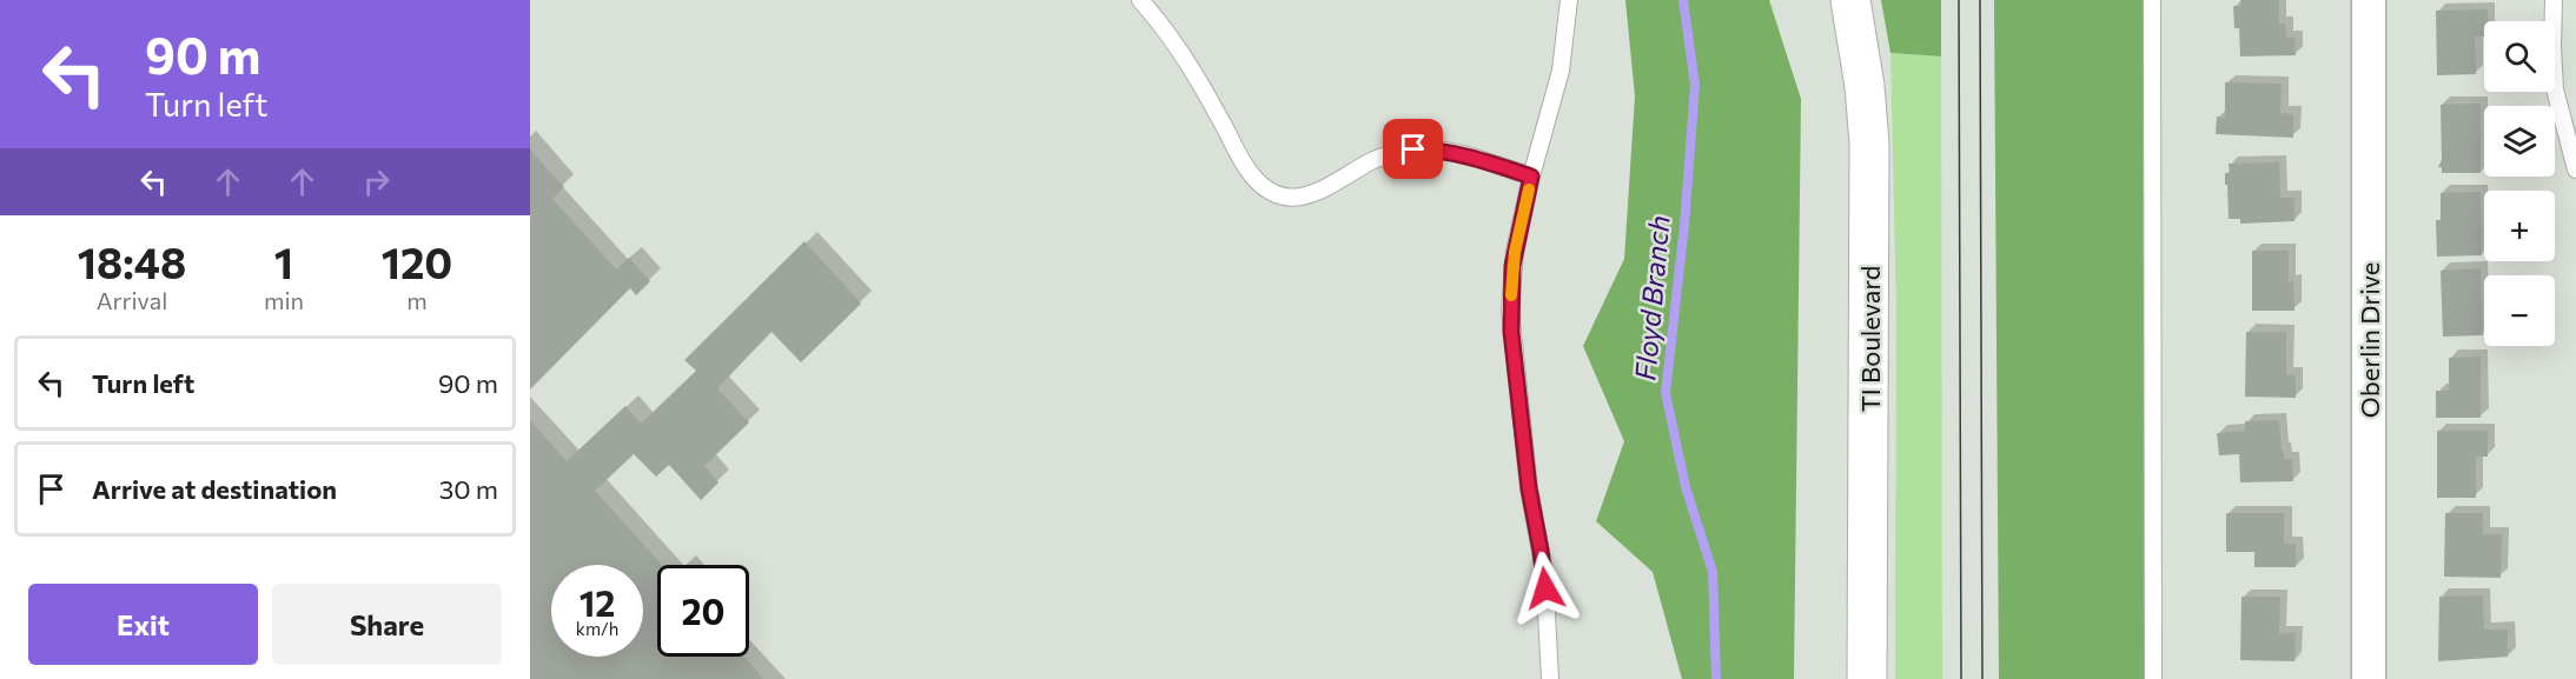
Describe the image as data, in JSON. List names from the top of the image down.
{
  "streets": {
    "street": ["TI Boulevard", "Oberlin Drive"]
  },
  "water": ["Floyd Branch"],
  "page": {
    "turn": ["90 m", "Turn left"],
    "map_buttons": ["+", "−"],
    "eta": [
      "18:48",
      "Arrival",
      "1",
      "min",
      "120",
      "m"
    ],
    "list": [
      {
        "name": "Turn left",
        "value": "90 m"
      },
      {
        "name": "Arrive at destination",
        "value": "30 m"
      }
    ],
    "speed": "12 km/h",
    "limit": "20",
    "buttons": ["Exit", "Share"]
  }
}
